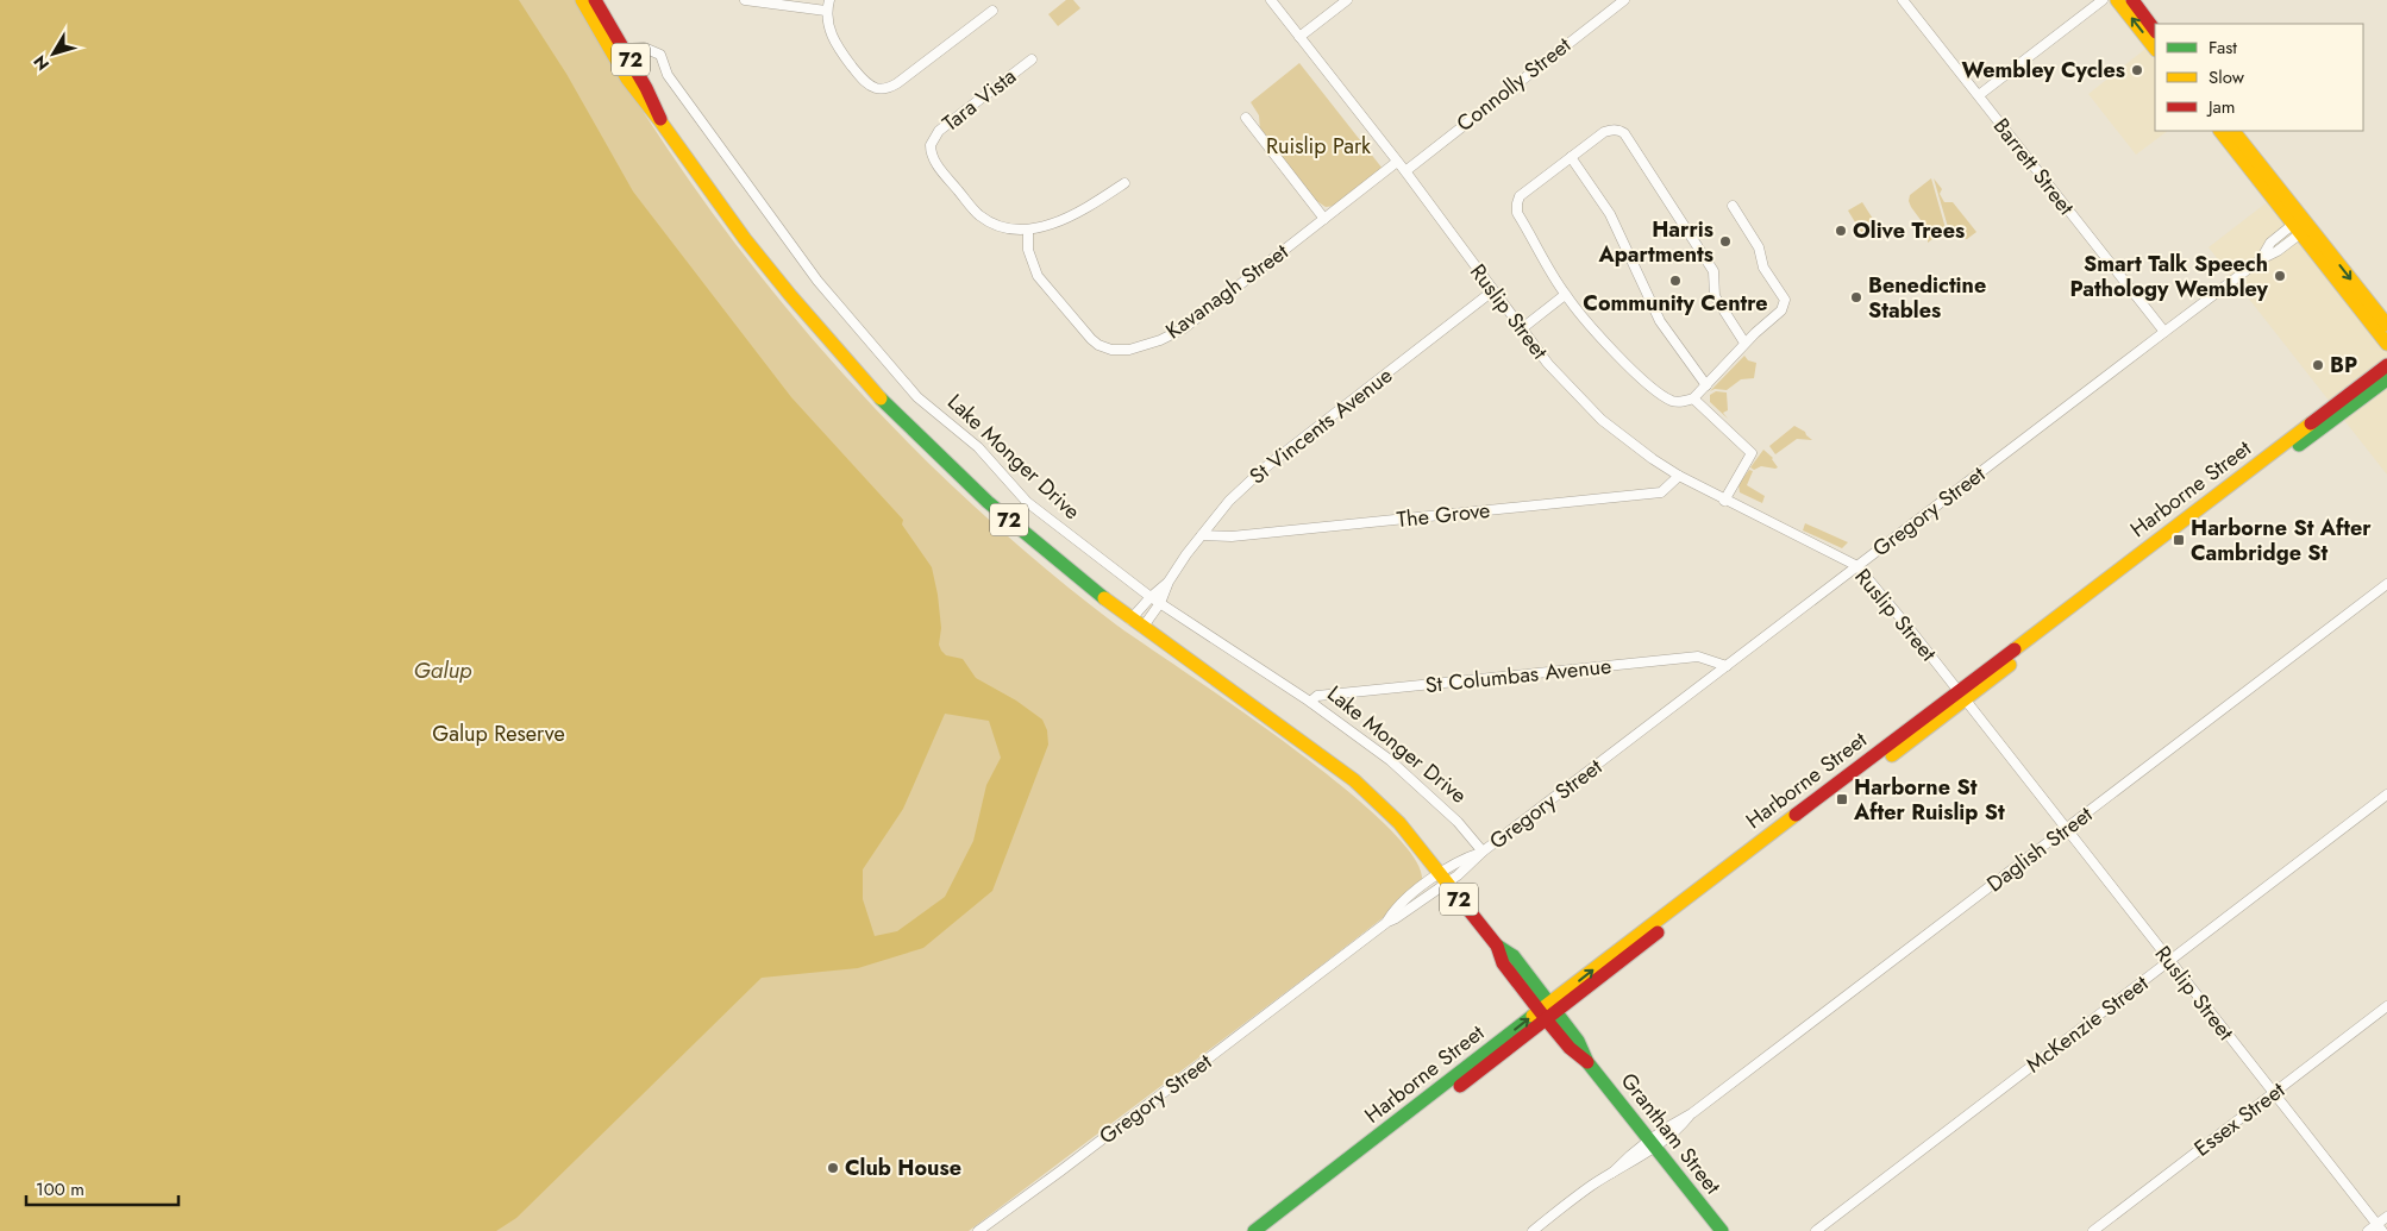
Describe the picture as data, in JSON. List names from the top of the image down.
{
  "streets": {
    "main road": ["72", "Harborne Street", "Grantham Street"],
    "street": [
      "Connolly Street",
      "Tara Vista",
      "Barrett Street",
      "Kavanagh Street",
      "Ruslip Street",
      "St Vincents Avenue",
      "Lake Monger Drive",
      "Gregory Street",
      "The Grove",
      "St Columbas Avenue",
      "Daglish Street",
      "McKenzie Street",
      "Essex Street"
    ]
  },
  "crossings": [
    ["72", "St Vincents Avenue"],
    ["72", "Lake Monger Drive"],
    ["72", "Grantham Street"],
    ["Connolly Street", "Ruslip Street"],
    ["Tara Vista", "Kavanagh Street"],
    ["Barrett Street", "Gregory Street"],
    ["Kavanagh Street", "Ruslip Street"],
    ["Ruslip Street", "St Vincents Avenue"],
    ["Ruslip Street", "Harborne Street"],
    ["Ruslip Street", "Gregory Street"],
    ["Ruslip Street", "The Grove"],
    ["Ruslip Street", "Daglish Street"],
    ["Ruslip Street", "McKenzie Street"],
    ["Ruslip Street", "Essex Street"],
    ["St Vincents Avenue", "Lake Monger Drive"],
    ["St Vincents Avenue", "The Grove"],
    ["St Vincents Avenue", "Grantham Street"],
    ["Lake Monger Drive", "Gregory Street"],
    ["Lake Monger Drive", "St Columbas Avenue"],
    ["Harborne Street", "Grantham Street"],
    ["Gregory Street", "St Columbas Avenue"],
    ["Gregory Street", "Grantham Street"],
    ["Daglish Street", "Grantham Street"]
  ],
  "water": ["Galup"],
  "parks": ["Ruislip Park", "Galup Reserve"],
  "places": {
    "other": [
      "Wembley Cycles",
      "Olive Trees",
      "Harris Apartments",
      "Smart Talk Speech Pathology Wembley",
      "Community Centre",
      "Benedictine Stables",
      "BP",
      "Club House"
    ],
    "transit": ["Harborne St After Cambridge St", "Harborne St After Ruislip St"]
  },
  "legend": ["Fast", "Slow", "Jam"],
  "scale_bar": "100 m",
  "north": "bottom left"
}
